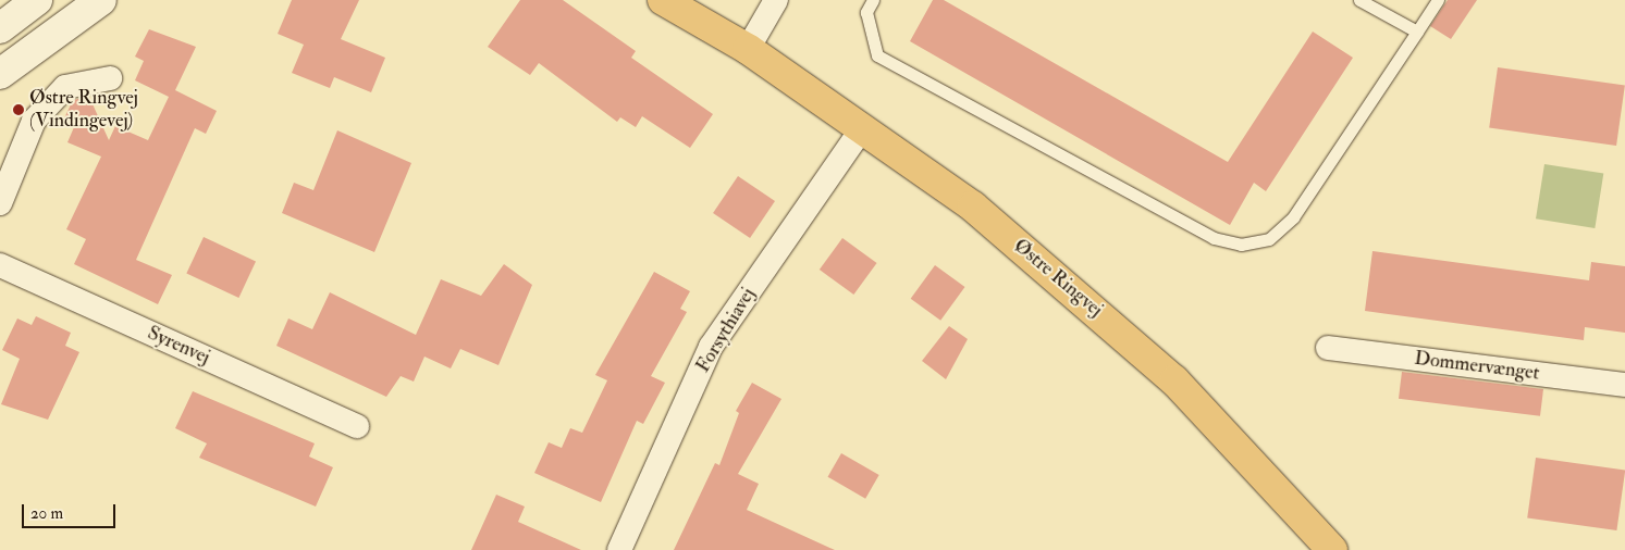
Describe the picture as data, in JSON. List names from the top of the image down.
{
  "streets": {
    "main road": ["Østre Ringvej"],
    "street": ["Forsythiavej", "Syrenvej", "Dommervænget"]
  },
  "crossings": [
    ["Østre Ringvej", "Forsythiavej"]
  ],
  "places": ["Østre Ringvej (Vindingevej)"],
  "scale_bar": "20 m"
}
